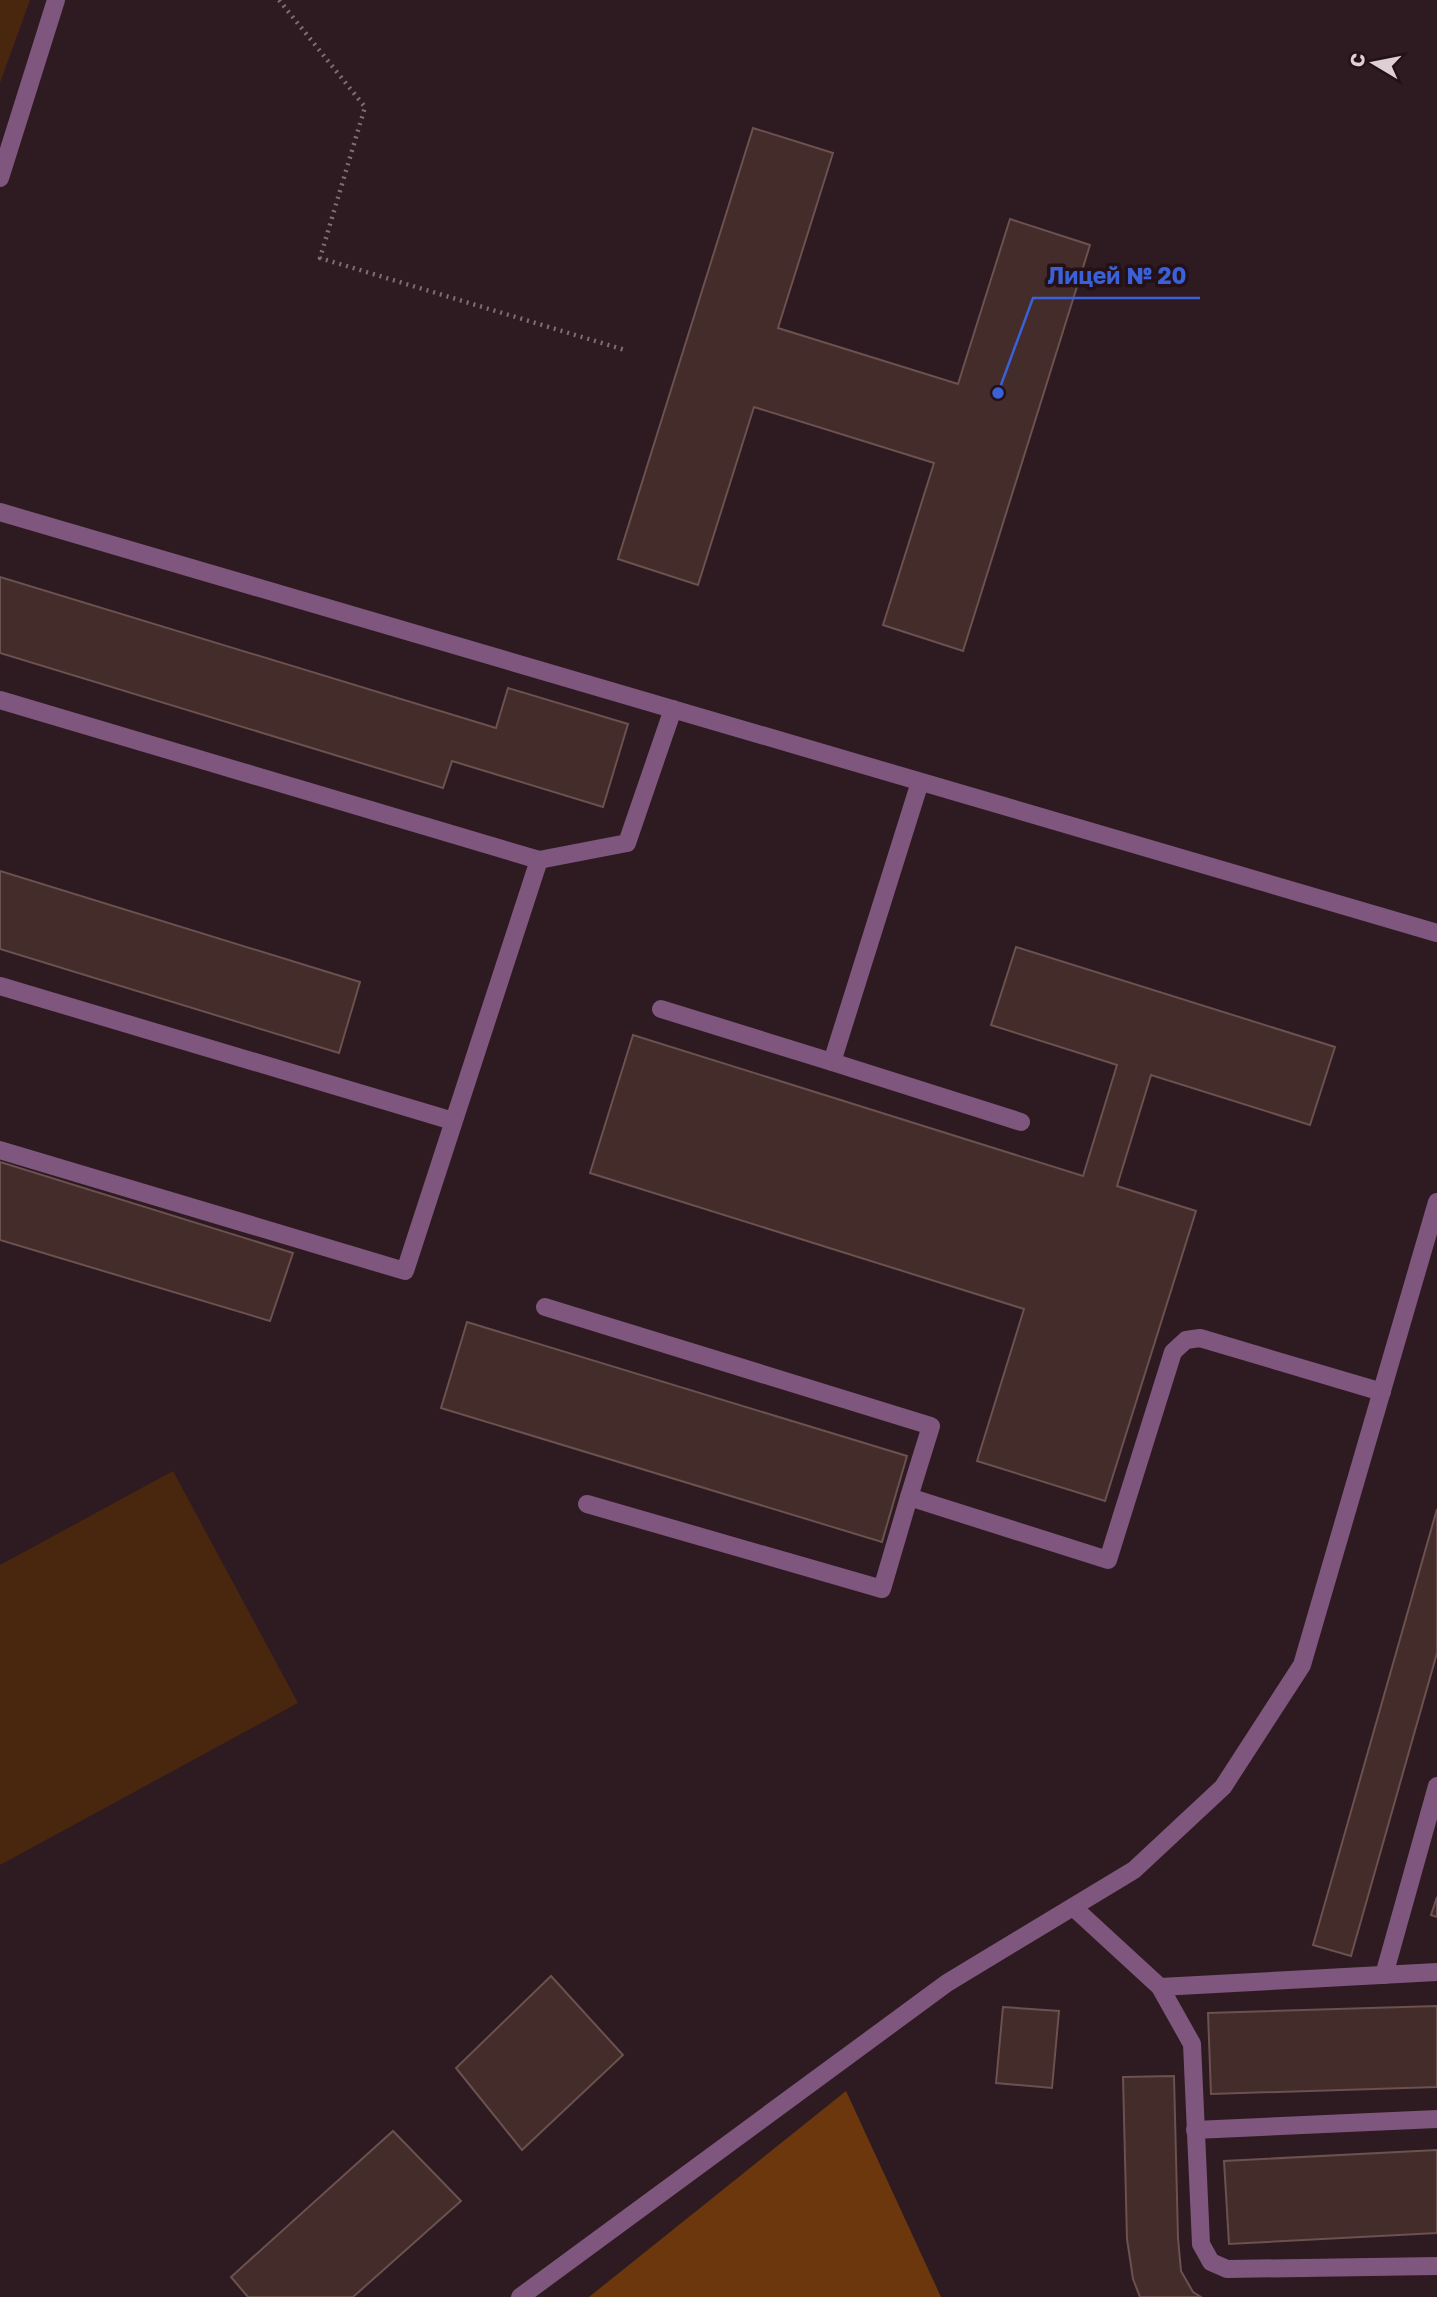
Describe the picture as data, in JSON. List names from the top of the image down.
{
  "places": ["Лицей № 20"],
  "north": "left"
}
